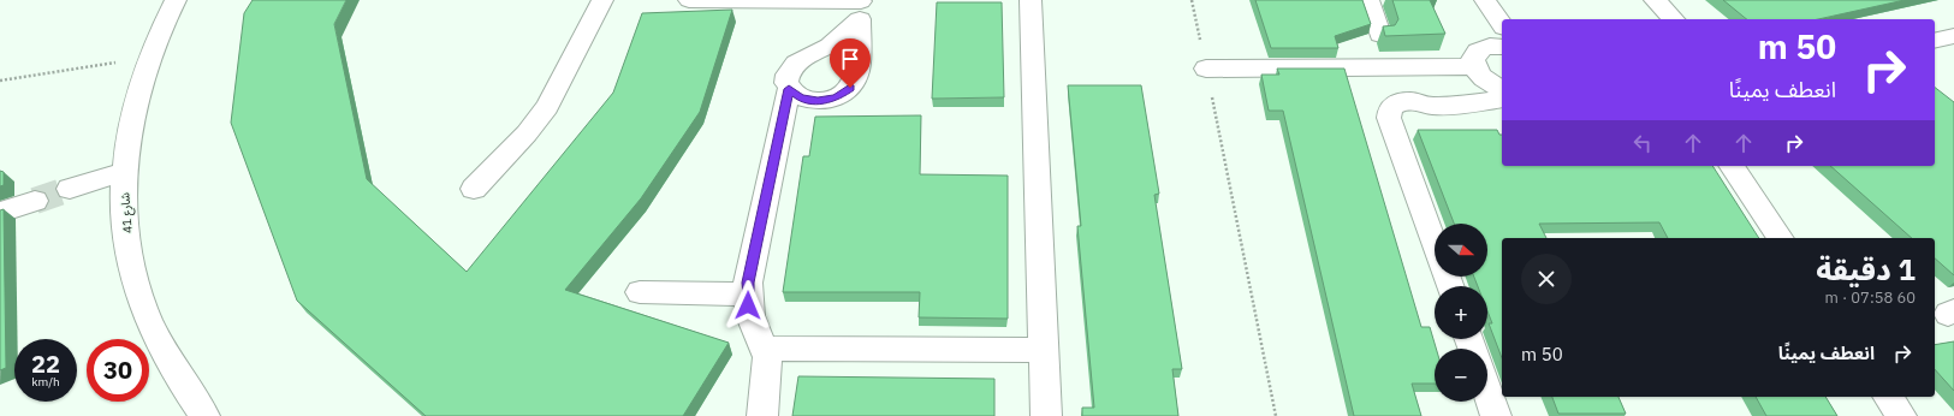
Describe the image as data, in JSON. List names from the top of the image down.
{
  "streets": {
    "street": ["شارع 41"]
  },
  "north": "right",
  "page": {
    "turn": ["50 m", "انعطف يمينًا"],
    "map_buttons": ["+", "−"],
    "heading": ["1 دقيقة", "60 m · 07:58"],
    "list": [
      {
        "name": "انعطف يمينًا",
        "value": "50 m"
      }
    ],
    "speed": "22 km/h",
    "limit": "30"
  }
}
